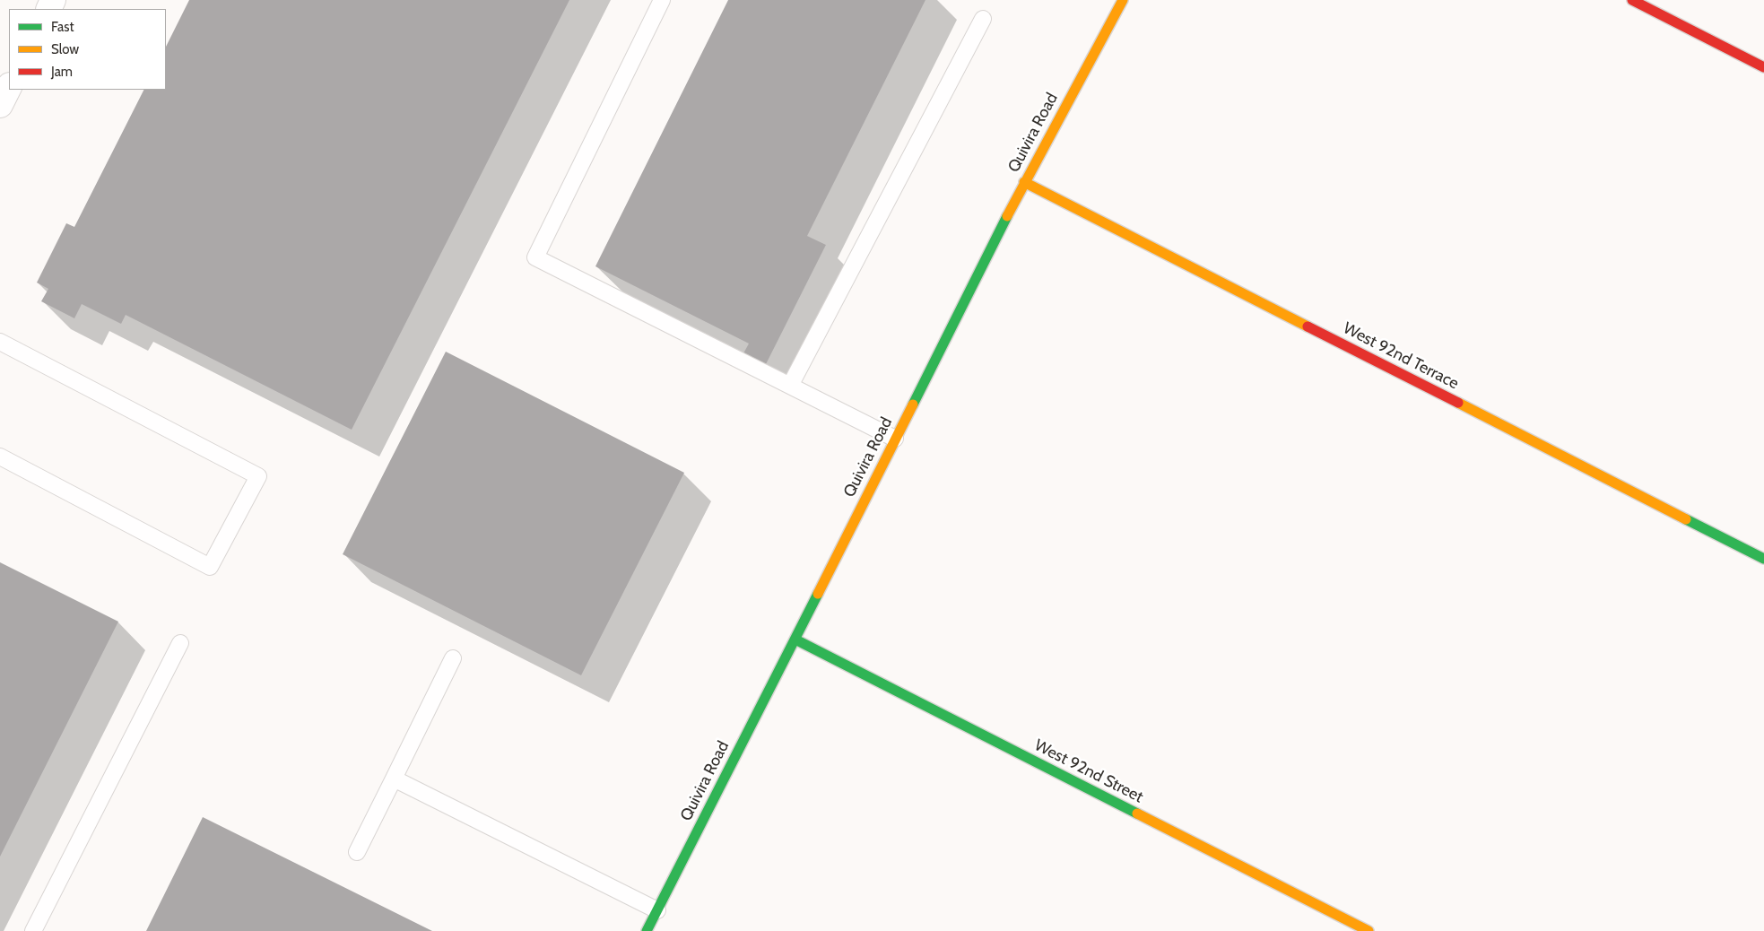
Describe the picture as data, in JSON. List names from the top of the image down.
{
  "streets": {
    "street": ["Quivira Road", "West 92nd Terrace", "West 92nd Street"]
  },
  "crossings": [
    ["Quivira Road", "West 92nd Terrace"],
    ["Quivira Road", "West 92nd Street"]
  ],
  "legend": ["Fast", "Slow", "Jam"]
}
